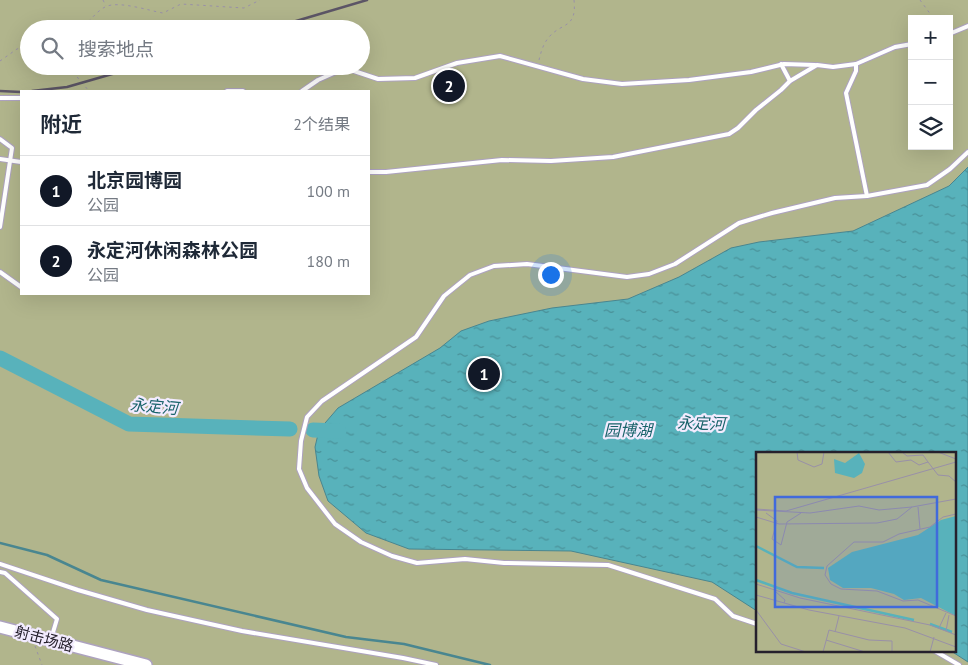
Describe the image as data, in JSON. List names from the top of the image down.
{
  "streets": {
    "street": ["射击场路"]
  },
  "water": ["永定河", "园博湖"],
  "page": {
    "map_buttons": ["+", "−"],
    "search": "搜索地点",
    "pins": ["2", "1"],
    "heading": ["附近", "2个结果"],
    "list": [
      {
        "mark": "1",
        "name": "北京园博园",
        "note": "公园",
        "value": "100 m"
      },
      {
        "mark": "2",
        "name": "永定河休闲森林公园",
        "note": "公园",
        "value": "180 m"
      }
    ]
  }
}
